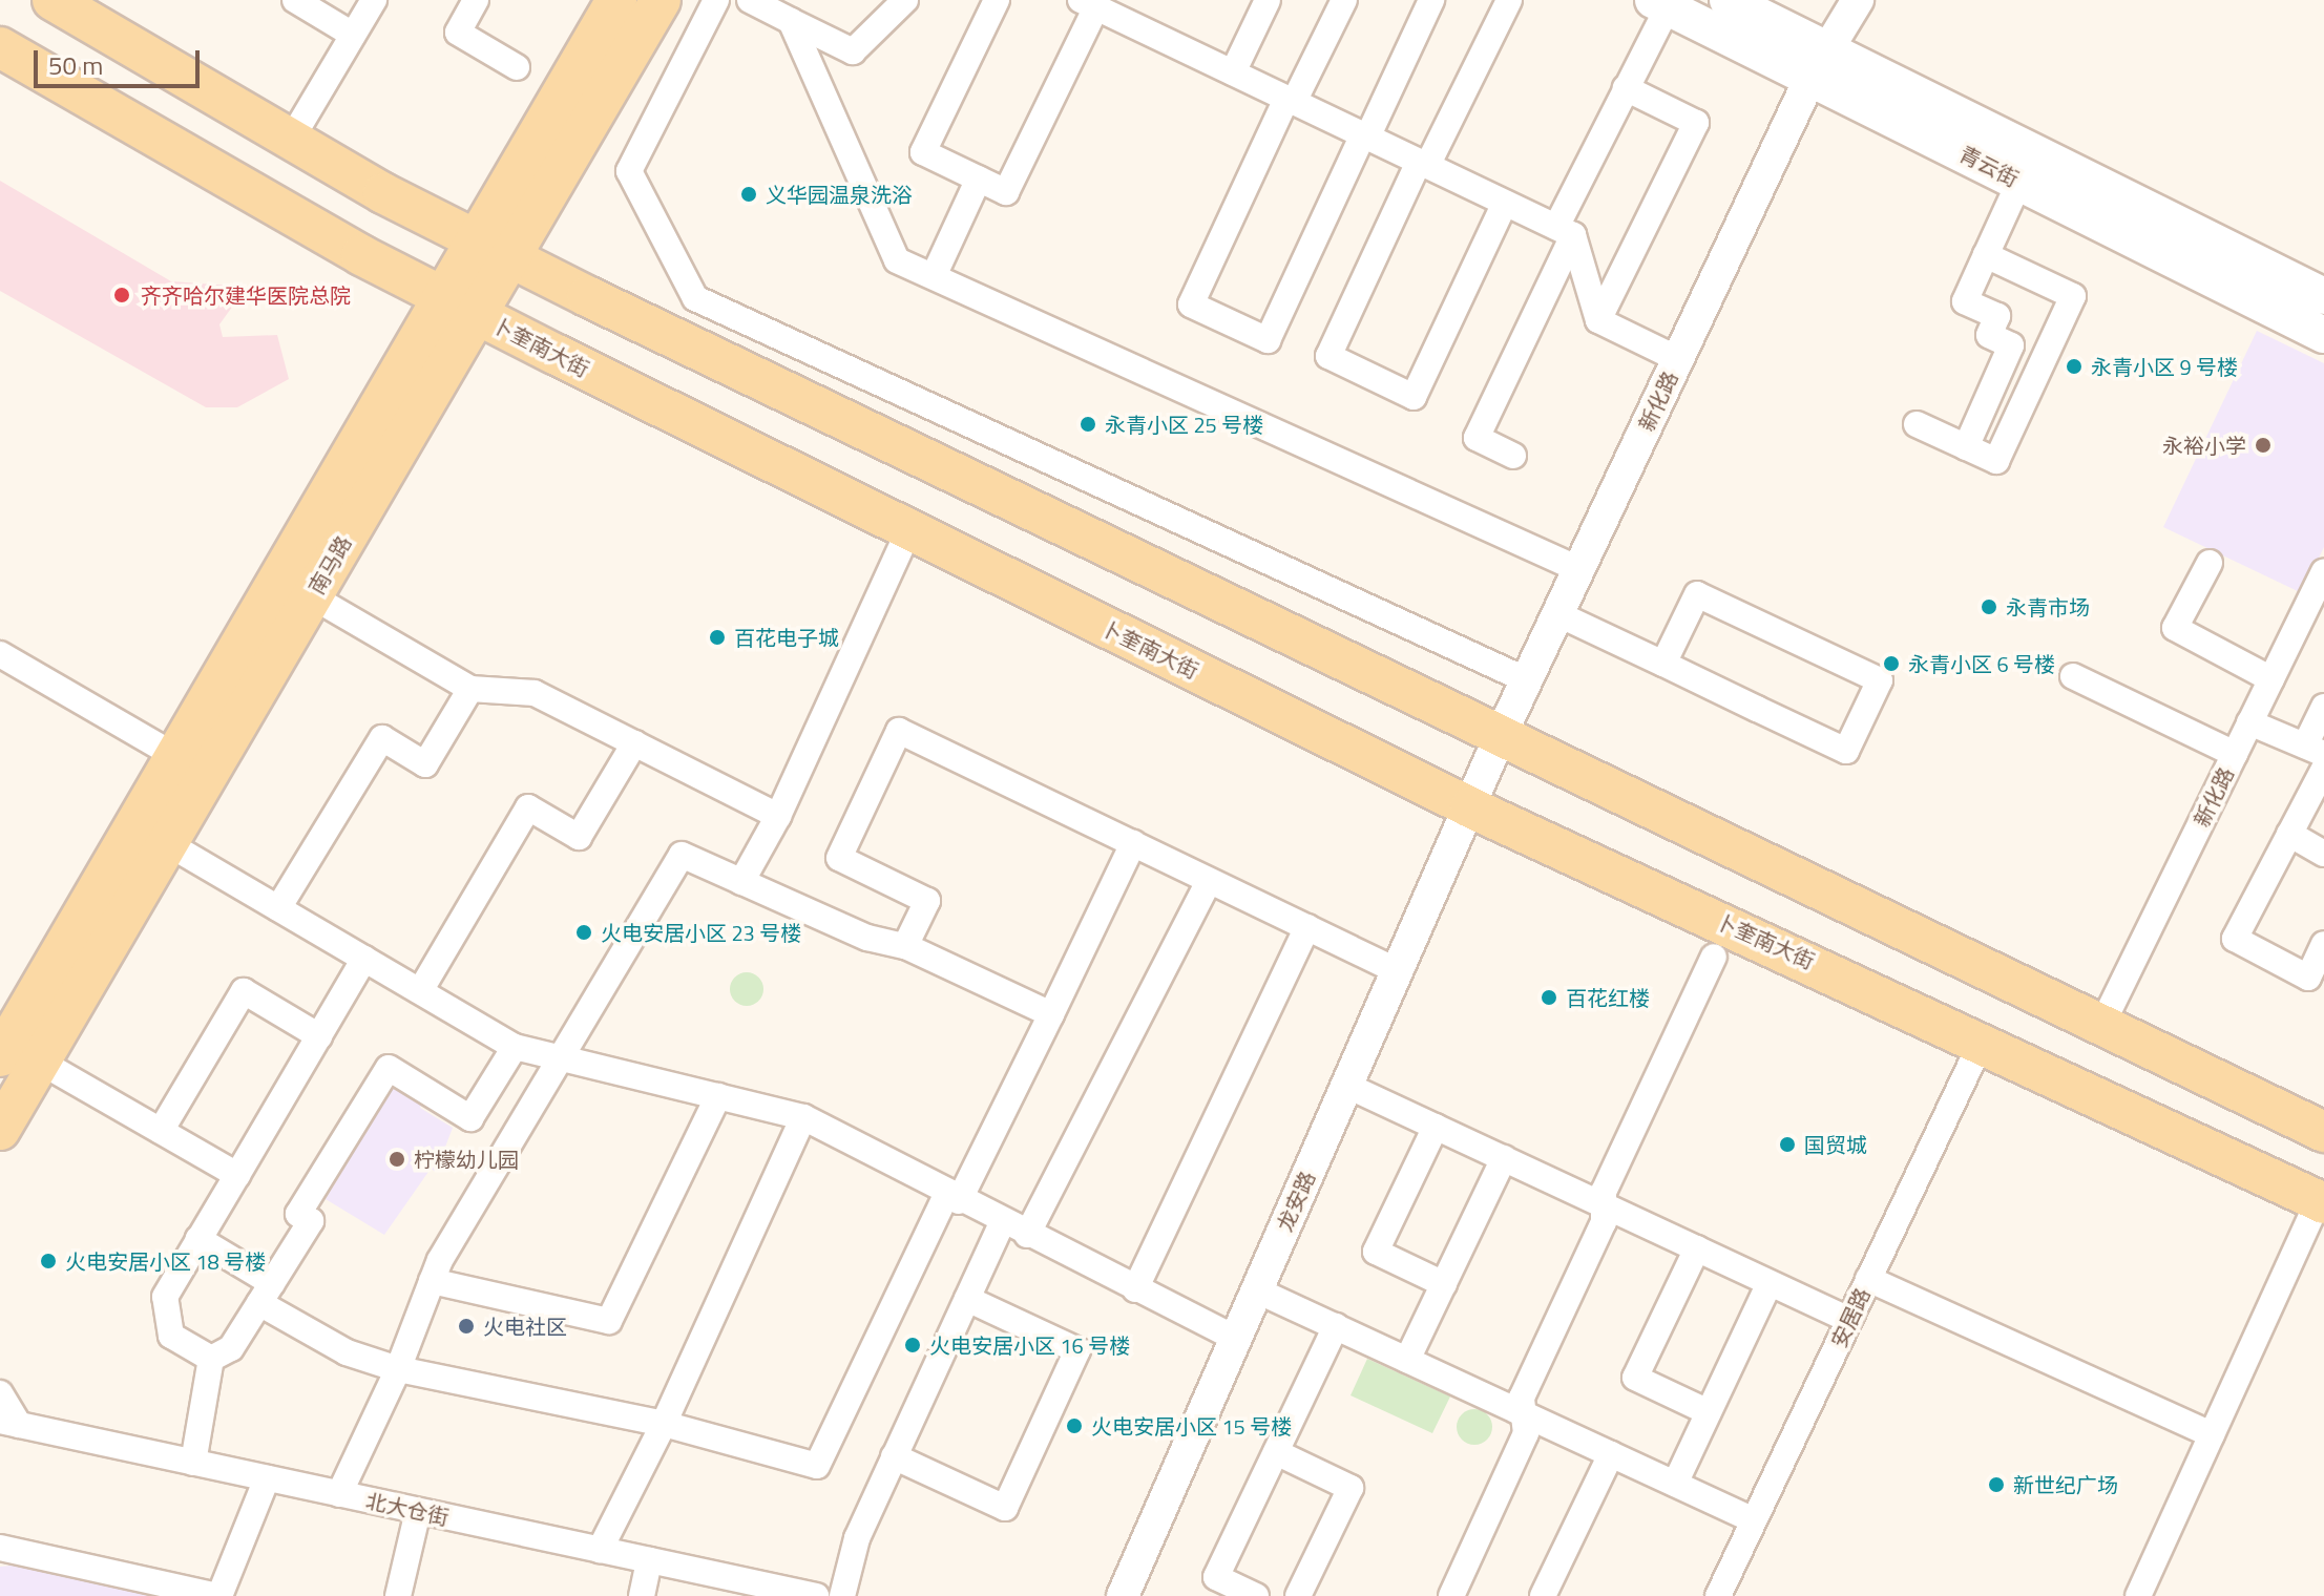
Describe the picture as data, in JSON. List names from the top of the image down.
{
  "streets": {
    "main road": ["青云街", "卜奎南大街", "南马路"],
    "street": [
      "新化路",
      "龙安路",
      "安居路",
      "北大仓街"
    ]
  },
  "crossings": [
    ["青云街", "新化路"],
    ["卜奎南大街", "新化路"],
    ["卜奎南大街", "南马路"],
    ["卜奎南大街", "龙安路"],
    ["卜奎南大街", "安居路"],
    ["新化路", "龙安路"]
  ],
  "places": [
    "义华园温泉洗浴",
    "齐齐哈尔建华医院总院",
    "永青小区 9 号楼",
    "永青小区 25 号楼",
    "永裕小学",
    "永青市场",
    "百花电子城",
    "永青小区 6 号楼",
    "火电安居小区 23 号楼",
    "百花红楼",
    "国贸城",
    "柠檬幼儿园",
    "火电安居小区 18 号楼",
    "火电社区",
    "火电安居小区 16 号楼",
    "火电安居小区 15 号楼",
    "新世纪广场"
  ],
  "scale_bar": "50 m"
}
